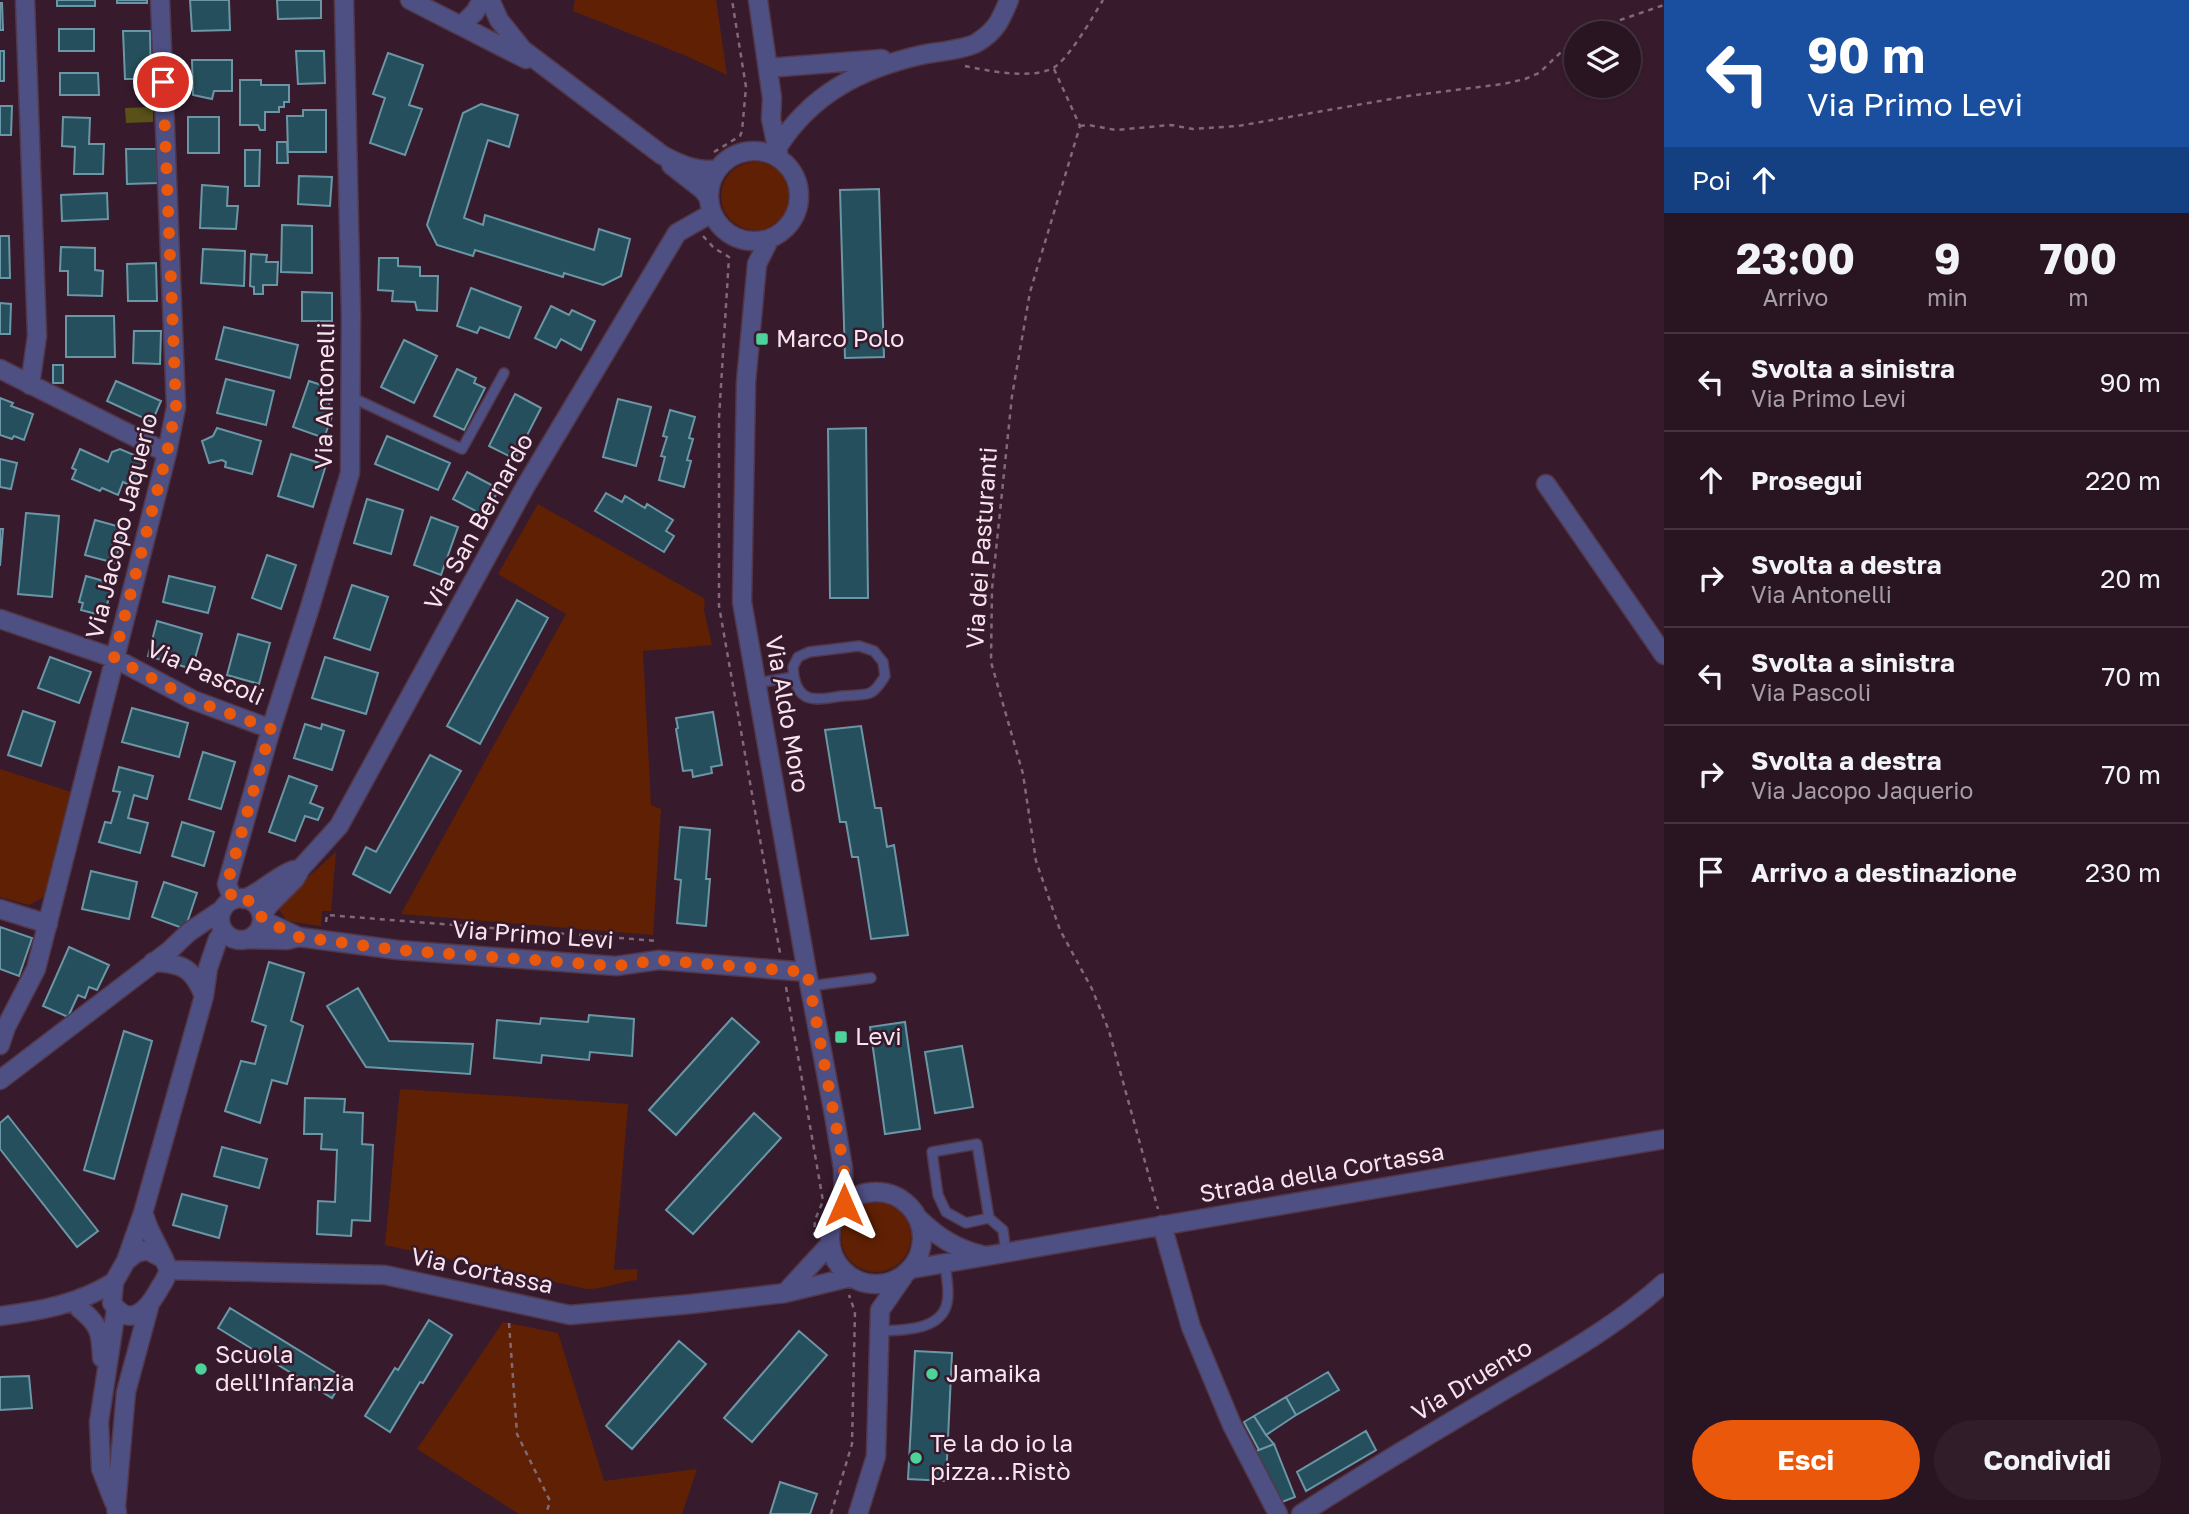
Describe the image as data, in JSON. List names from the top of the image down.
{
  "streets": {
    "street": [
      "Via Antonelli",
      "Via San Bernardo",
      "Via Jacopo Jaquerio",
      "Via Pascoli",
      "Via Aldo Moro",
      "Via Primo Levi",
      "Strada della Cortassa",
      "Via Cortassa",
      "Via Druento"
    ],
    "path": ["Via dei Pasturanti"]
  },
  "crossings": [
    ["Via Antonelli", "Via San Bernardo"],
    ["Via Antonelli", "Via Pascoli"],
    ["Via Antonelli", "Via Primo Levi"],
    ["Via San Bernardo", "Via Aldo Moro"],
    ["Via San Bernardo", "Via Primo Levi"],
    ["Via Jacopo Jaquerio", "Via Pascoli"],
    ["Via dei Pasturanti", "Strada della Cortassa"],
    ["Via Aldo Moro", "Via Primo Levi"],
    ["Via Aldo Moro", "Strada della Cortassa"],
    ["Via Aldo Moro", "Via Cortassa"],
    ["Strada della Cortassa", "Via Cortassa"]
  ],
  "places": {
    "transit": ["Marco Polo", "Levi"],
    "other": ["Scuola dell'Infanzia", "Jamaika", "Te la do io la pizza...Ristò"]
  },
  "page": {
    "turn": ["90 m", "Via Primo Levi"],
    "then": "Poi",
    "eta": [
      "23:00",
      "Arrivo",
      "9",
      "min",
      "700",
      "m"
    ],
    "list": [
      {
        "name": "Svolta a sinistra",
        "note": "Via Primo Levi",
        "value": "90 m"
      },
      {
        "name": "Prosegui",
        "value": "220 m"
      },
      {
        "name": "Svolta a destra",
        "note": "Via Antonelli",
        "value": "20 m"
      },
      {
        "name": "Svolta a sinistra",
        "note": "Via Pascoli",
        "value": "70 m"
      },
      {
        "name": "Svolta a destra",
        "note": "Via Jacopo Jaquerio",
        "value": "70 m"
      },
      {
        "name": "Arrivo a destinazione",
        "value": "230 m"
      }
    ],
    "buttons": ["Esci", "Condividi"]
  }
}
